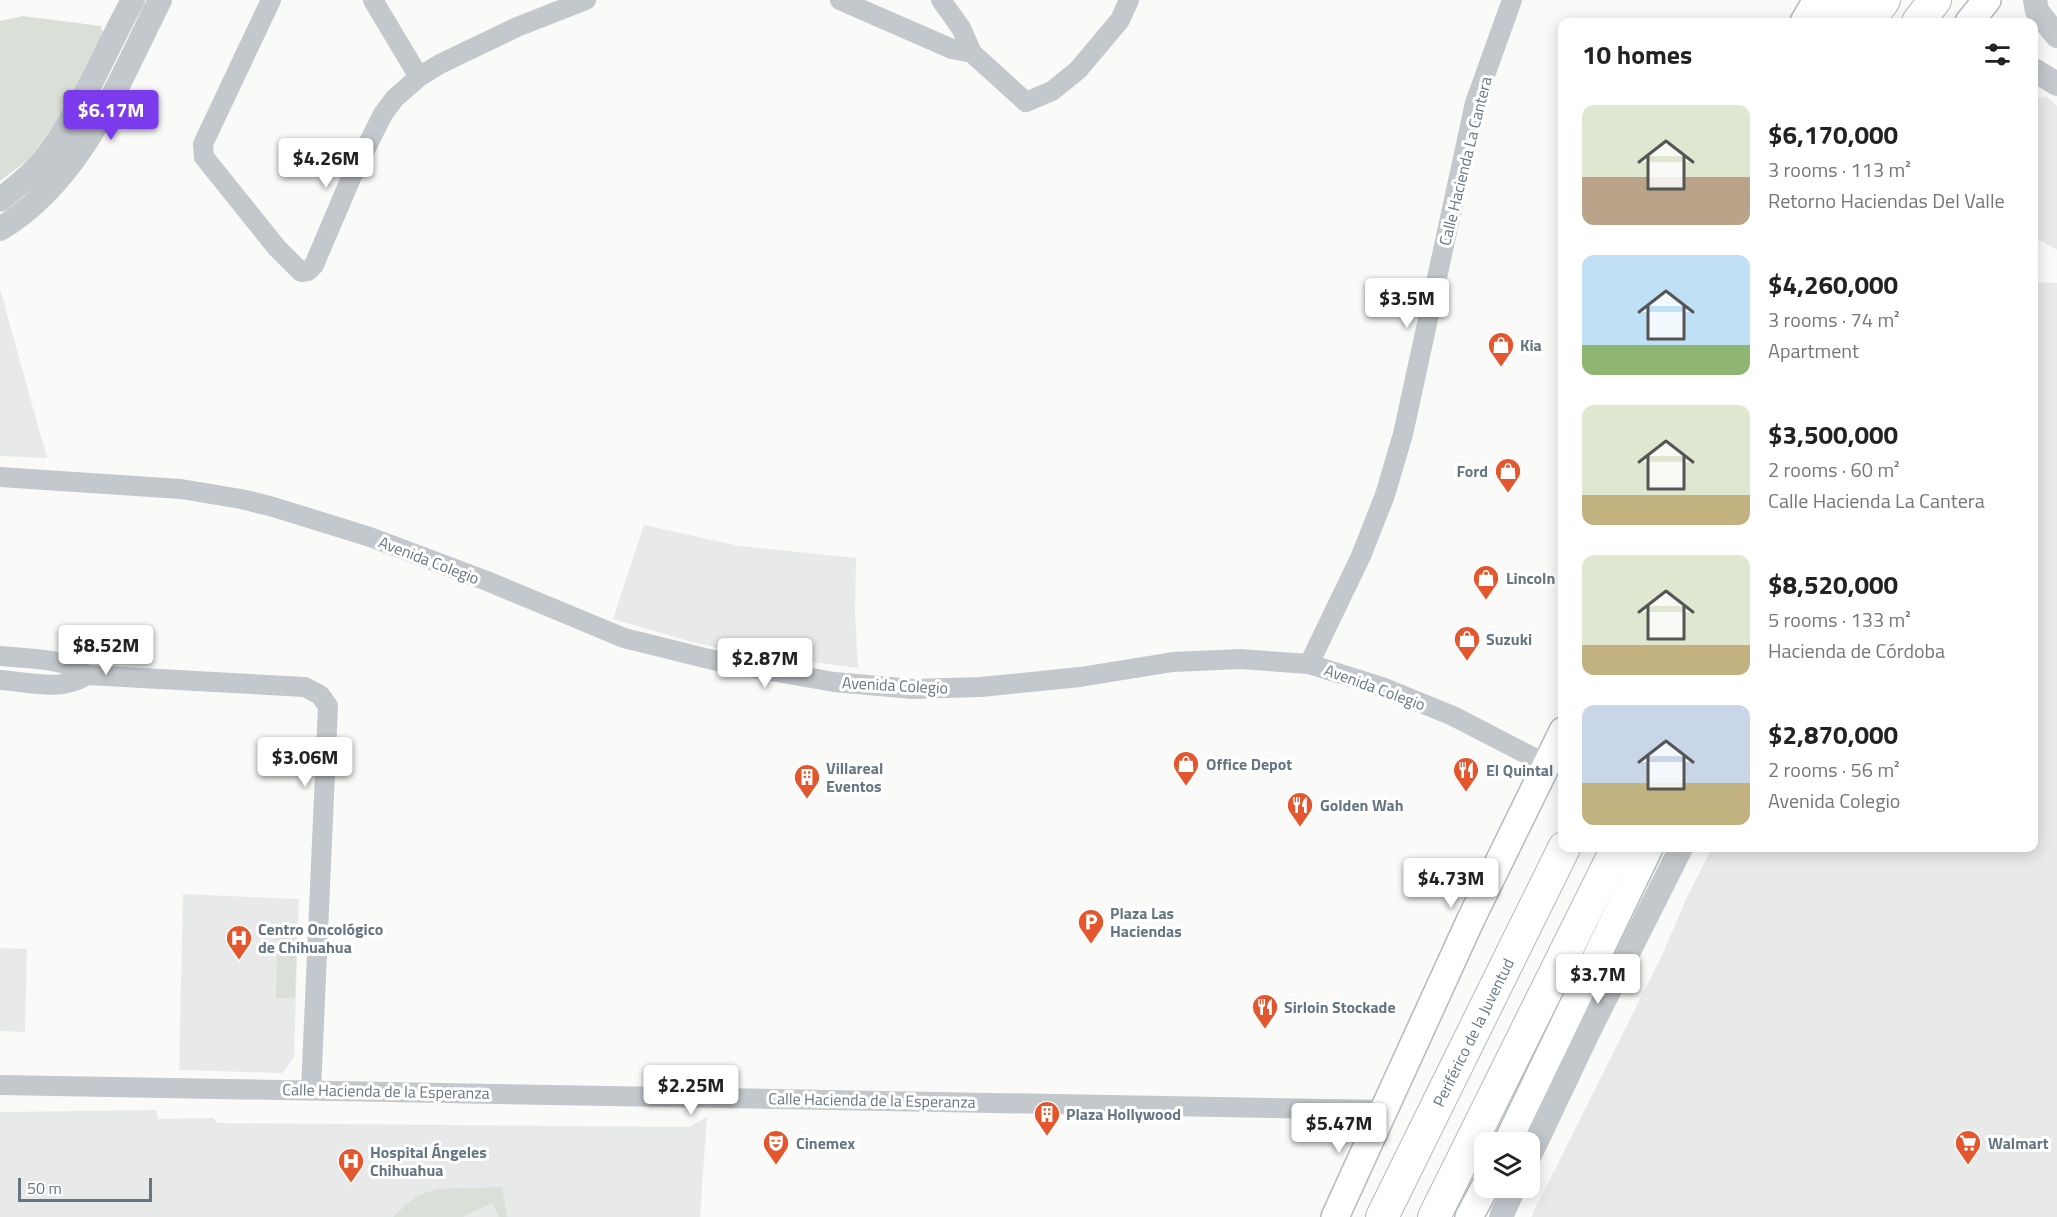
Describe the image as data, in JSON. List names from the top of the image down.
{
  "streets": {
    "highway": ["Periférico de la Juventud"],
    "street": ["Calle Hacienda La Cantera", "Avenida Colegio", "Calle Hacienda de la Esperanza"]
  },
  "crossings": [
    ["Calle Hacienda La Cantera", "Avenida Colegio"]
  ],
  "places": {
    "shop": [
      "Kia",
      "Ford",
      "Lincoln",
      "Suzuki",
      "Office Depot"
    ],
    "restaurant": ["El Quintal", "Golden Wah", "Sirloin Stockade"],
    "building": ["Villareal Eventos", "Plaza Hollywood"],
    "parking": ["Plaza Las Haciendas"],
    "hospital": ["Centro Oncológico de Chihuahua", "Hospital Ángeles Chihuahua"],
    "theatre": ["Cinemex"],
    "supermarket": ["Walmart"]
  },
  "scale_bar": "50 m",
  "page": {
    "heading": "10 homes",
    "price": [
      "$6.17M",
      "$4.26M",
      "$3.5M",
      "$8.52M",
      "$2.87M",
      "$3.06M",
      "$4.73M",
      "$3.7M",
      "$2.25M",
      "$5.47M"
    ],
    "list": [
      {
        "name": "$6,170,000",
        "note": "3 rooms · 113 m² · Retorno Haciendas Del Valle"
      },
      {
        "name": "$4,260,000",
        "note": "3 rooms · 74 m² · Apartment"
      },
      {
        "name": "$3,500,000",
        "note": "2 rooms · 60 m² · Calle Hacienda La Cantera"
      },
      {
        "name": "$8,520,000",
        "note": "5 rooms · 133 m² · Hacienda de Córdoba"
      },
      {
        "name": "$2,870,000",
        "note": "2 rooms · 56 m² · Avenida Colegio"
      }
    ],
    "scale": "50 m"
  }
}
